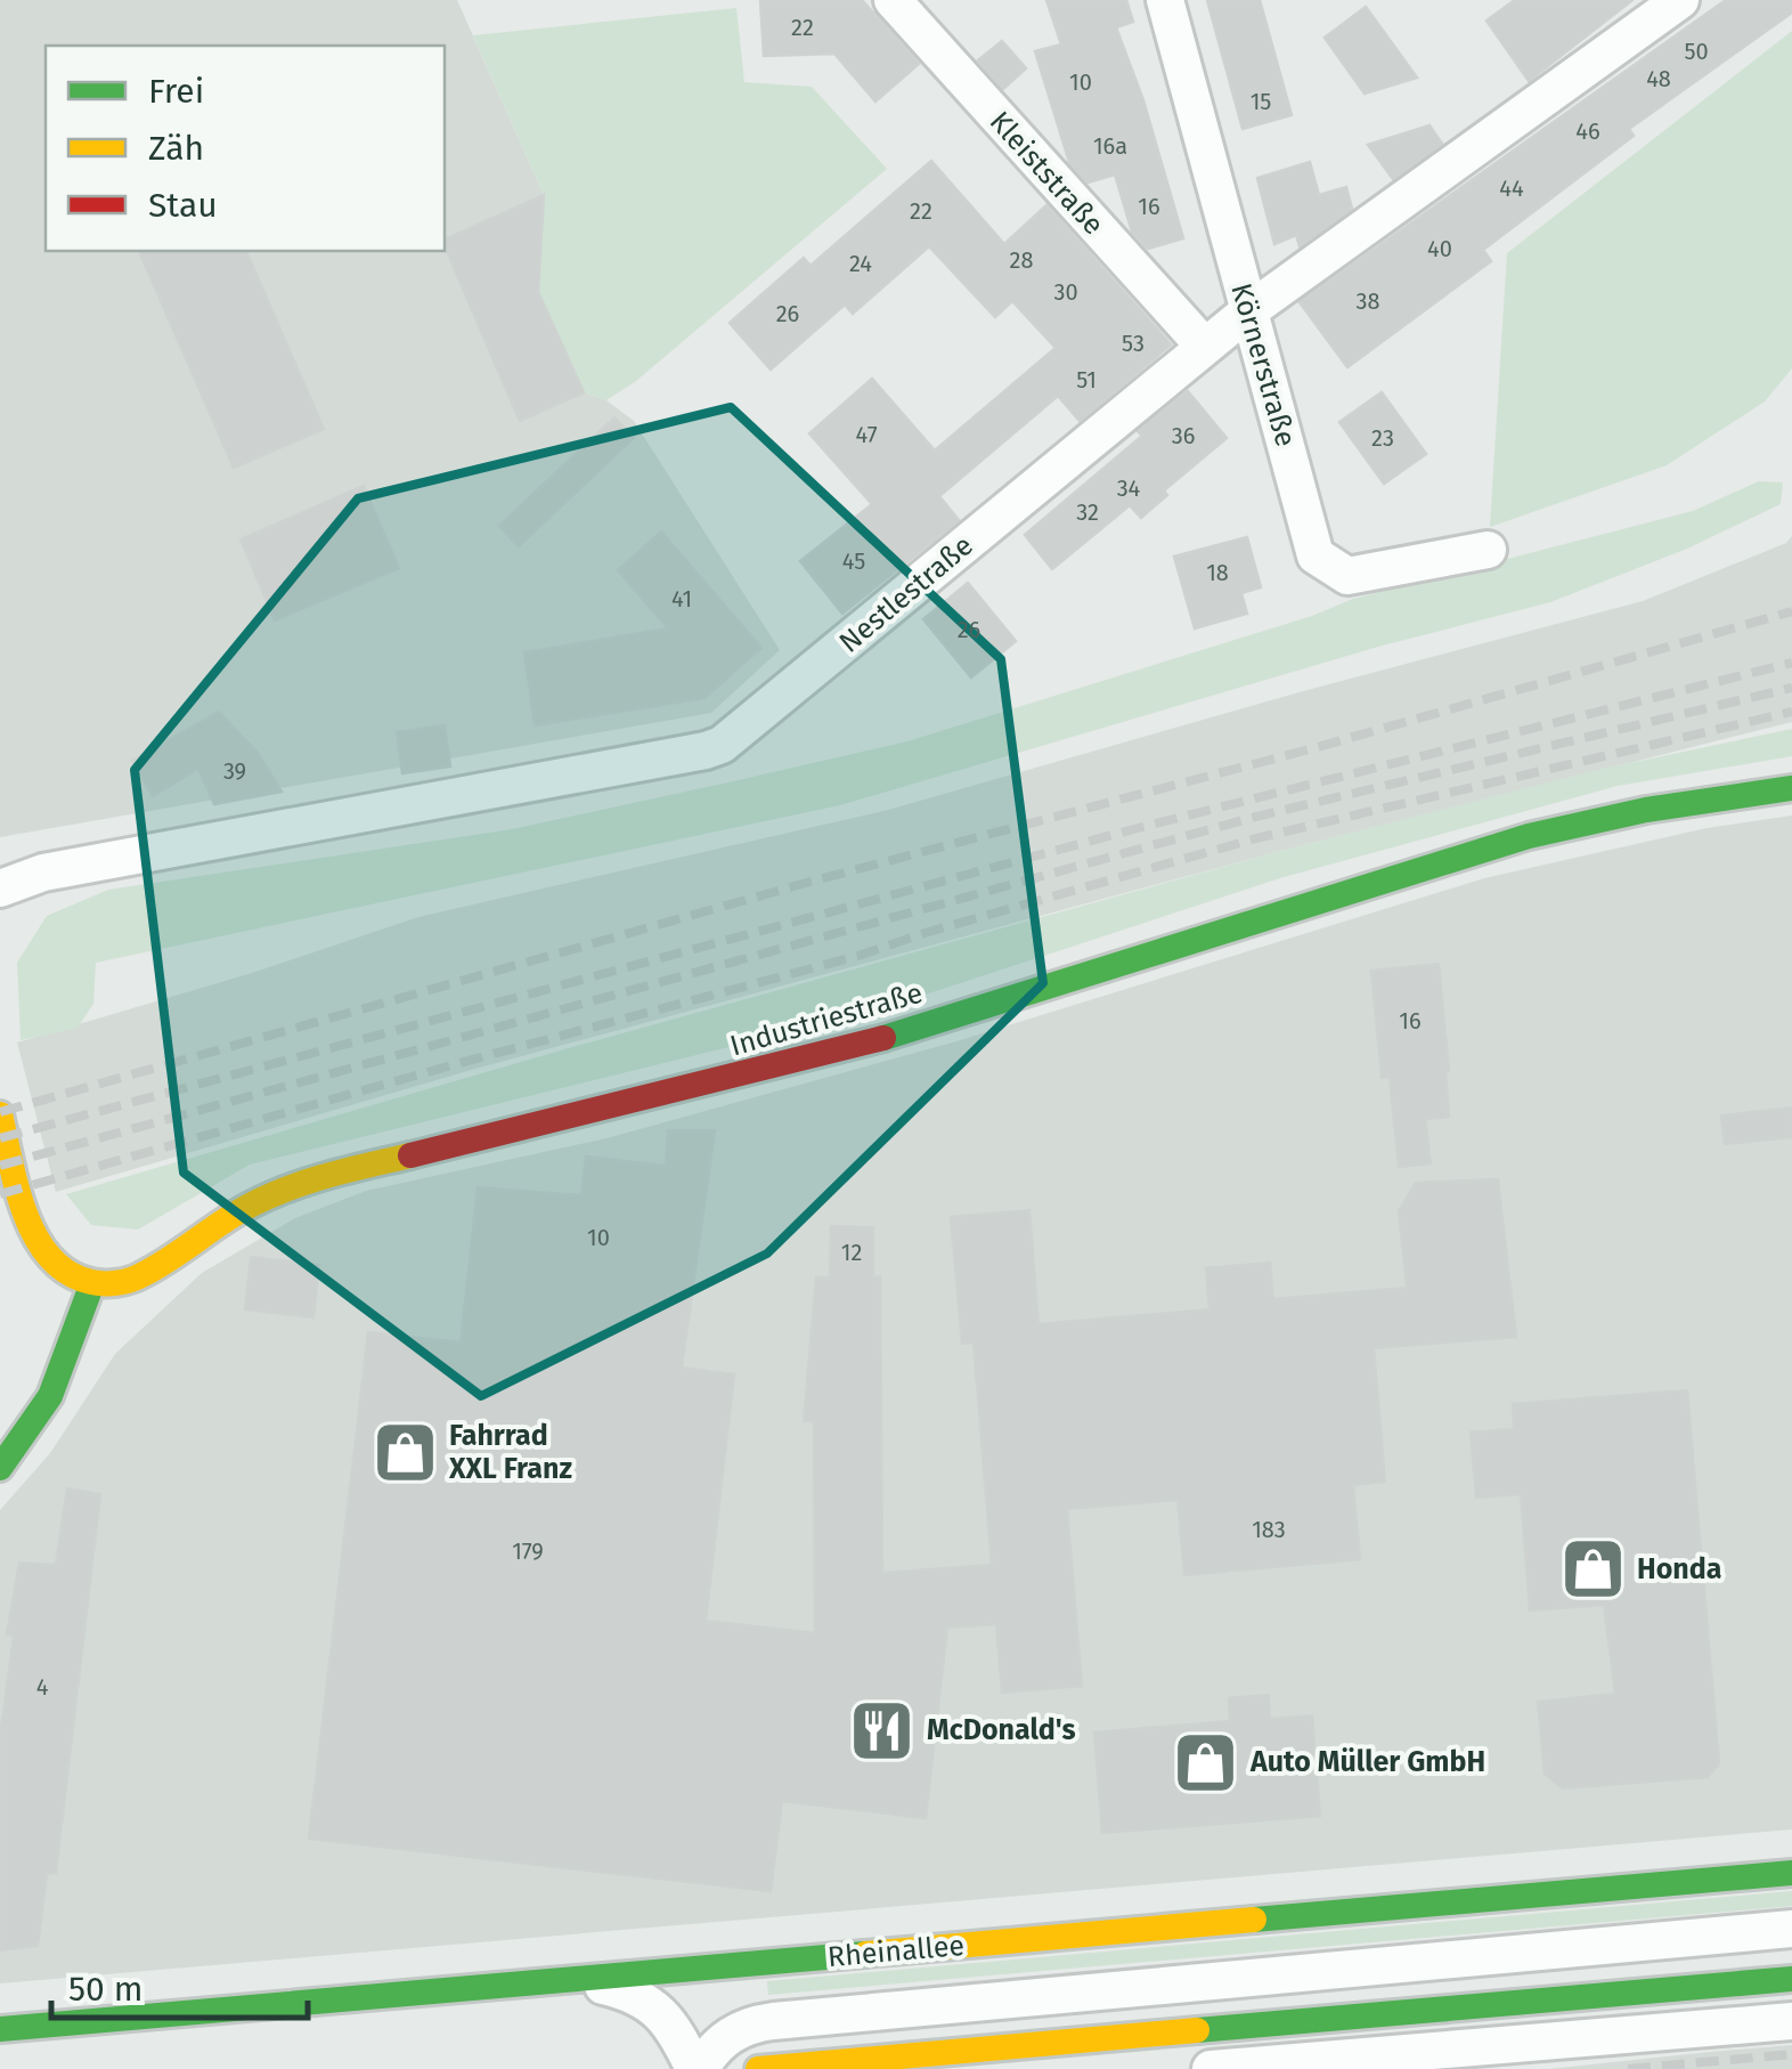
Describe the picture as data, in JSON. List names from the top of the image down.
{
  "streets": {
    "main road": ["Industriestraße", "Rheinallee"],
    "street": ["Kleiststraße", "Körnerstraße", "Nestlestraße"]
  },
  "crossings": [
    ["Kleiststraße", "Nestlestraße"],
    ["Körnerstraße", "Nestlestraße"]
  ],
  "places": {
    "shop": ["Fahrrad XXL Franz", "Honda", "Auto Müller GmbH"],
    "restaurant": ["McDonald's"]
  },
  "house_numbers": [
    "22",
    "50",
    "48",
    "10",
    "15",
    "46",
    "16a",
    "44",
    "16",
    "22",
    "40",
    "28",
    "24",
    "30",
    "38",
    "26",
    "53",
    "51",
    "47",
    "36",
    "23",
    "34",
    "32",
    "45",
    "18",
    "41",
    "26",
    "39",
    "16",
    "10",
    "12",
    "183",
    "179",
    "4"
  ],
  "legend": ["Frei", "Zäh", "Stau"],
  "scale_bar": "50 m"
}
